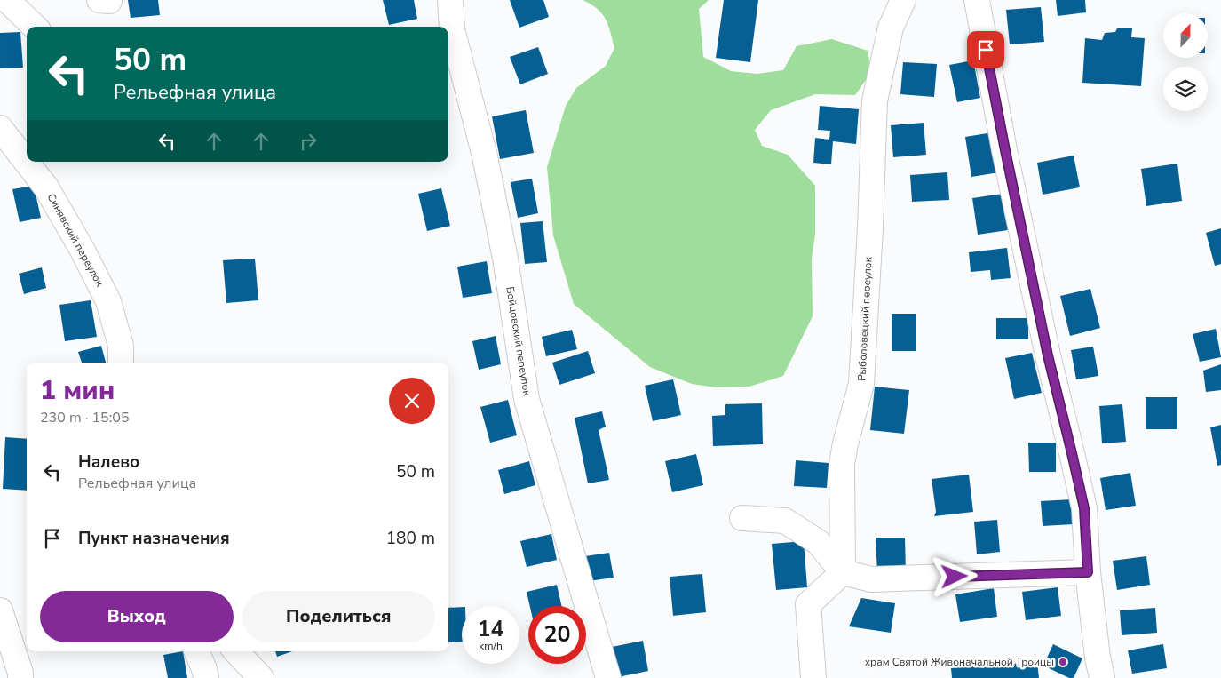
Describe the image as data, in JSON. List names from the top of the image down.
{
  "streets": {
    "street": ["Синявский переулок", "Рыболовецкий переулок", "Бойцовский переулок"]
  },
  "places": ["храм Святой Живоначальной Троицы"],
  "north": "top",
  "page": {
    "turn": ["50 m", "Рельефная улица"],
    "heading": ["1 мин", "230 m · 15:05"],
    "list": [
      {
        "name": "Налево",
        "note": "Рельефная улица",
        "value": "50 m"
      },
      {
        "name": "Пункт назначения",
        "value": "180 m"
      }
    ],
    "buttons": ["Выход", "Поделиться"],
    "speed": "14 km/h",
    "limit": "20"
  }
}
